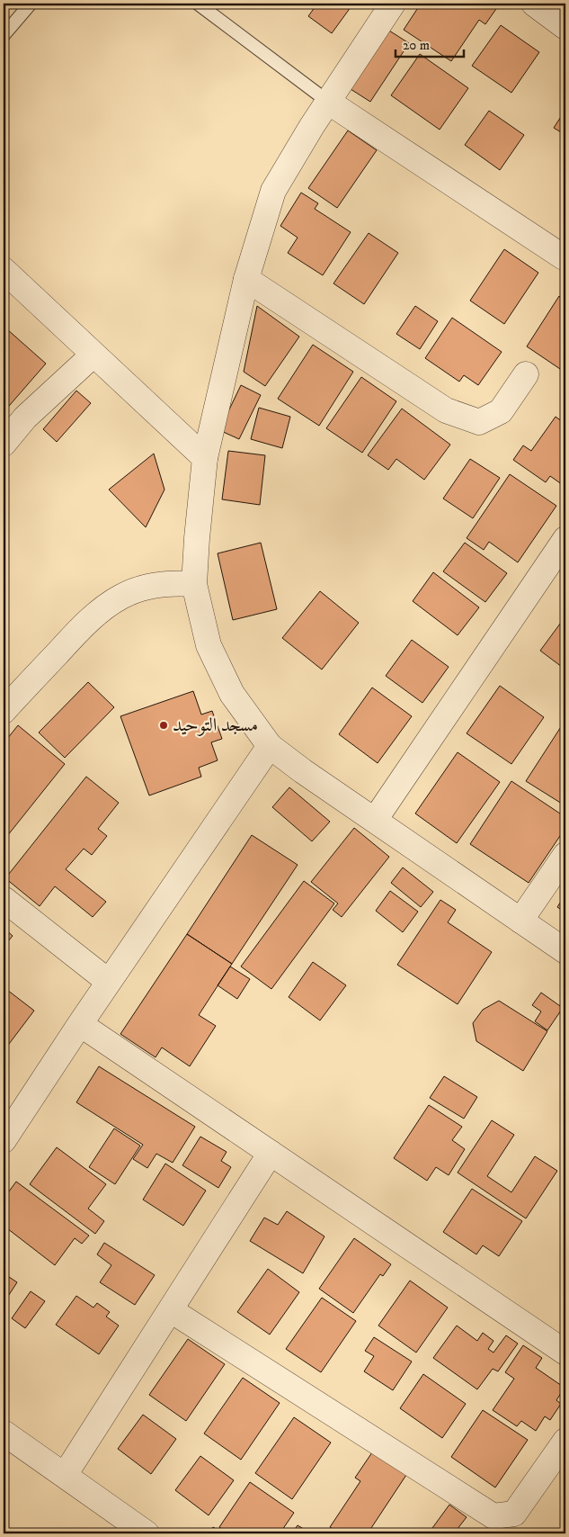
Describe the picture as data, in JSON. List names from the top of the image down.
{
  "places": ["مسجد التوحيد"],
  "scale_bar": "20 m"
}
